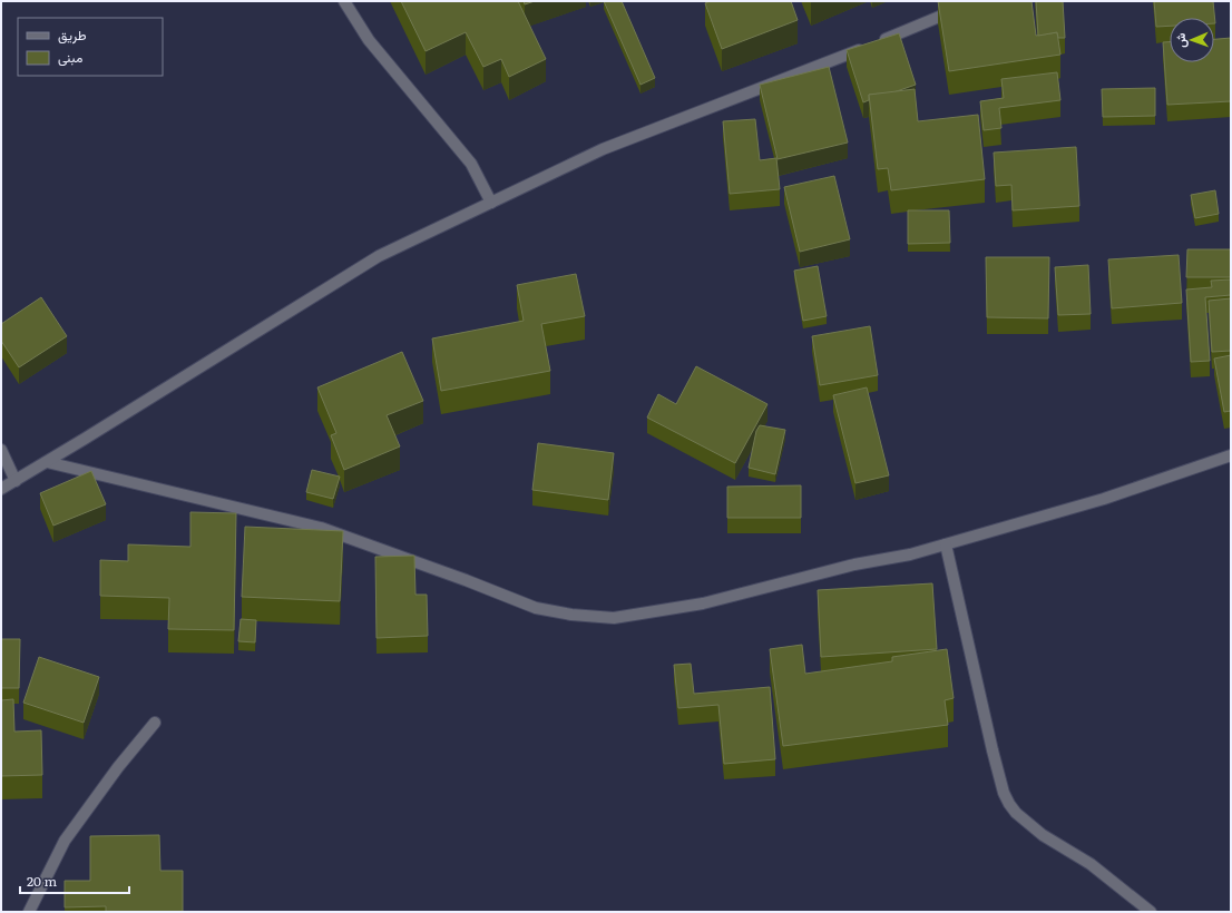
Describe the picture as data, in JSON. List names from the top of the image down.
{
  "legend": ["طريق", "مبنى"],
  "scale_bar": "20 m",
  "north": "left"
}
